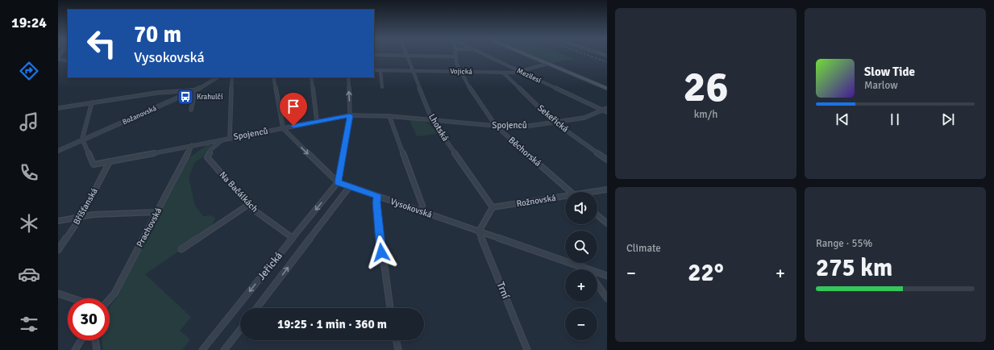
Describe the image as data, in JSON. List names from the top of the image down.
{
  "streets": {
    "street": [
      "Vojická",
      "Mezilesí",
      "Božanovská",
      "Sekeřická",
      "Spojenců",
      "Lhotská",
      "Běchorská",
      "Na Bačálkách",
      "Rožnovská",
      "Bříšťanská",
      "Vysokovská",
      "Prachovská",
      "Jeřická",
      "Trní"
    ]
  },
  "crossings": [
    ["Vojická", "Mezilesí"],
    ["Vojická", "Sekeřická"],
    ["Vojická", "Lhotská"],
    ["Vojická", "Běchorská"],
    ["Mezilesí", "Spojenců"],
    ["Božanovská", "Spojenců"],
    ["Sekeřická", "Spojenců"],
    ["Spojenců", "Lhotská"],
    ["Spojenců", "Běchorská"],
    ["Spojenců", "Na Bačálkách"],
    ["Spojenců", "Bříšťanská"],
    ["Spojenců", "Vysokovská"],
    ["Spojenců", "Prachovská"],
    ["Lhotská", "Rožnovská"],
    ["Na Bačálkách", "Jeřická"],
    ["Vysokovská", "Jeřická"],
    ["Vysokovská", "Trní"]
  ],
  "places": {
    "bus stop": ["Krahulčí"]
  },
  "page": {
    "tabs": "19:24",
    "tile": [
      ["26", "km/h"],
      "Climate",
      ["Range · 55%", "275 km"]
    ],
    "turn": ["70 m", "Vysokovská"],
    "song": ["Slow Tide", "Marlow"],
    "map_buttons": ["+", "−"],
    "heat": ["−", "22°", "+"],
    "limit": "30",
    "trip": "19:25 · 1 min · 360 m"
  }
}
